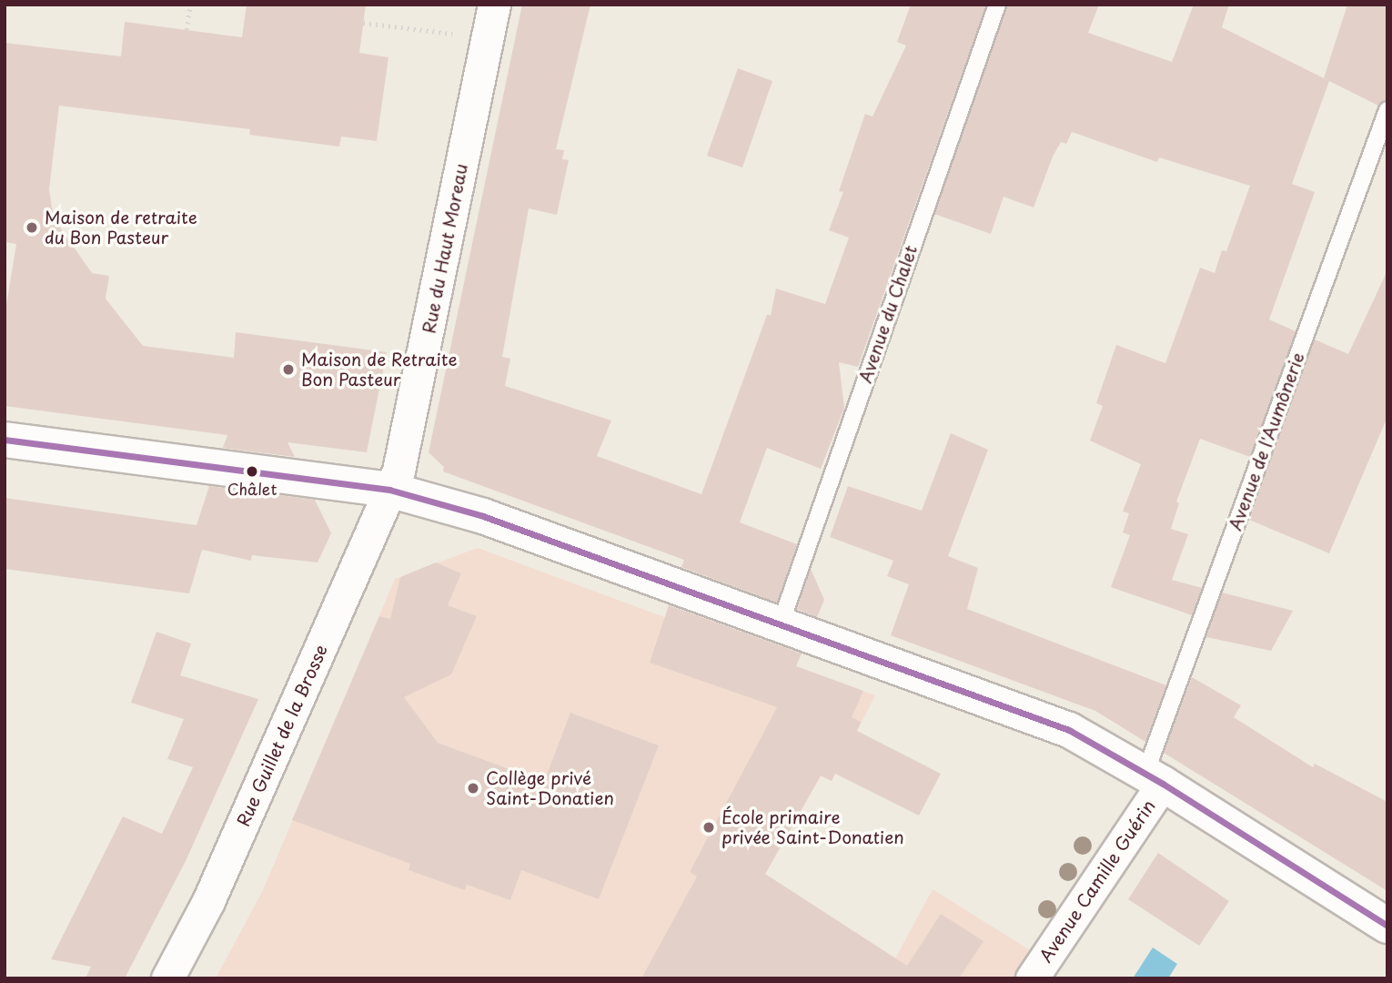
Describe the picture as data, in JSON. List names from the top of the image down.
{
  "streets": {
    "street": ["Rue du Haut Moreau", "Rue Guillet de la Brosse", "Avenue Camille Guérin"],
    "lane": ["Avenue du Chalet", "Avenue de l'Aumônerie"]
  },
  "crossings": [
    ["Rue du Haut Moreau", "Rue Guillet de la Brosse"],
    ["Avenue de l'Aumônerie", "Avenue Camille Guérin"]
  ],
  "places": [
    "Maison de retraite du Bon Pasteur",
    "Maison de Retraite Bon Pasteur",
    "Châlet",
    "Collège privé Saint-Donatien",
    "École primaire privée Saint-Donatien"
  ]
}
